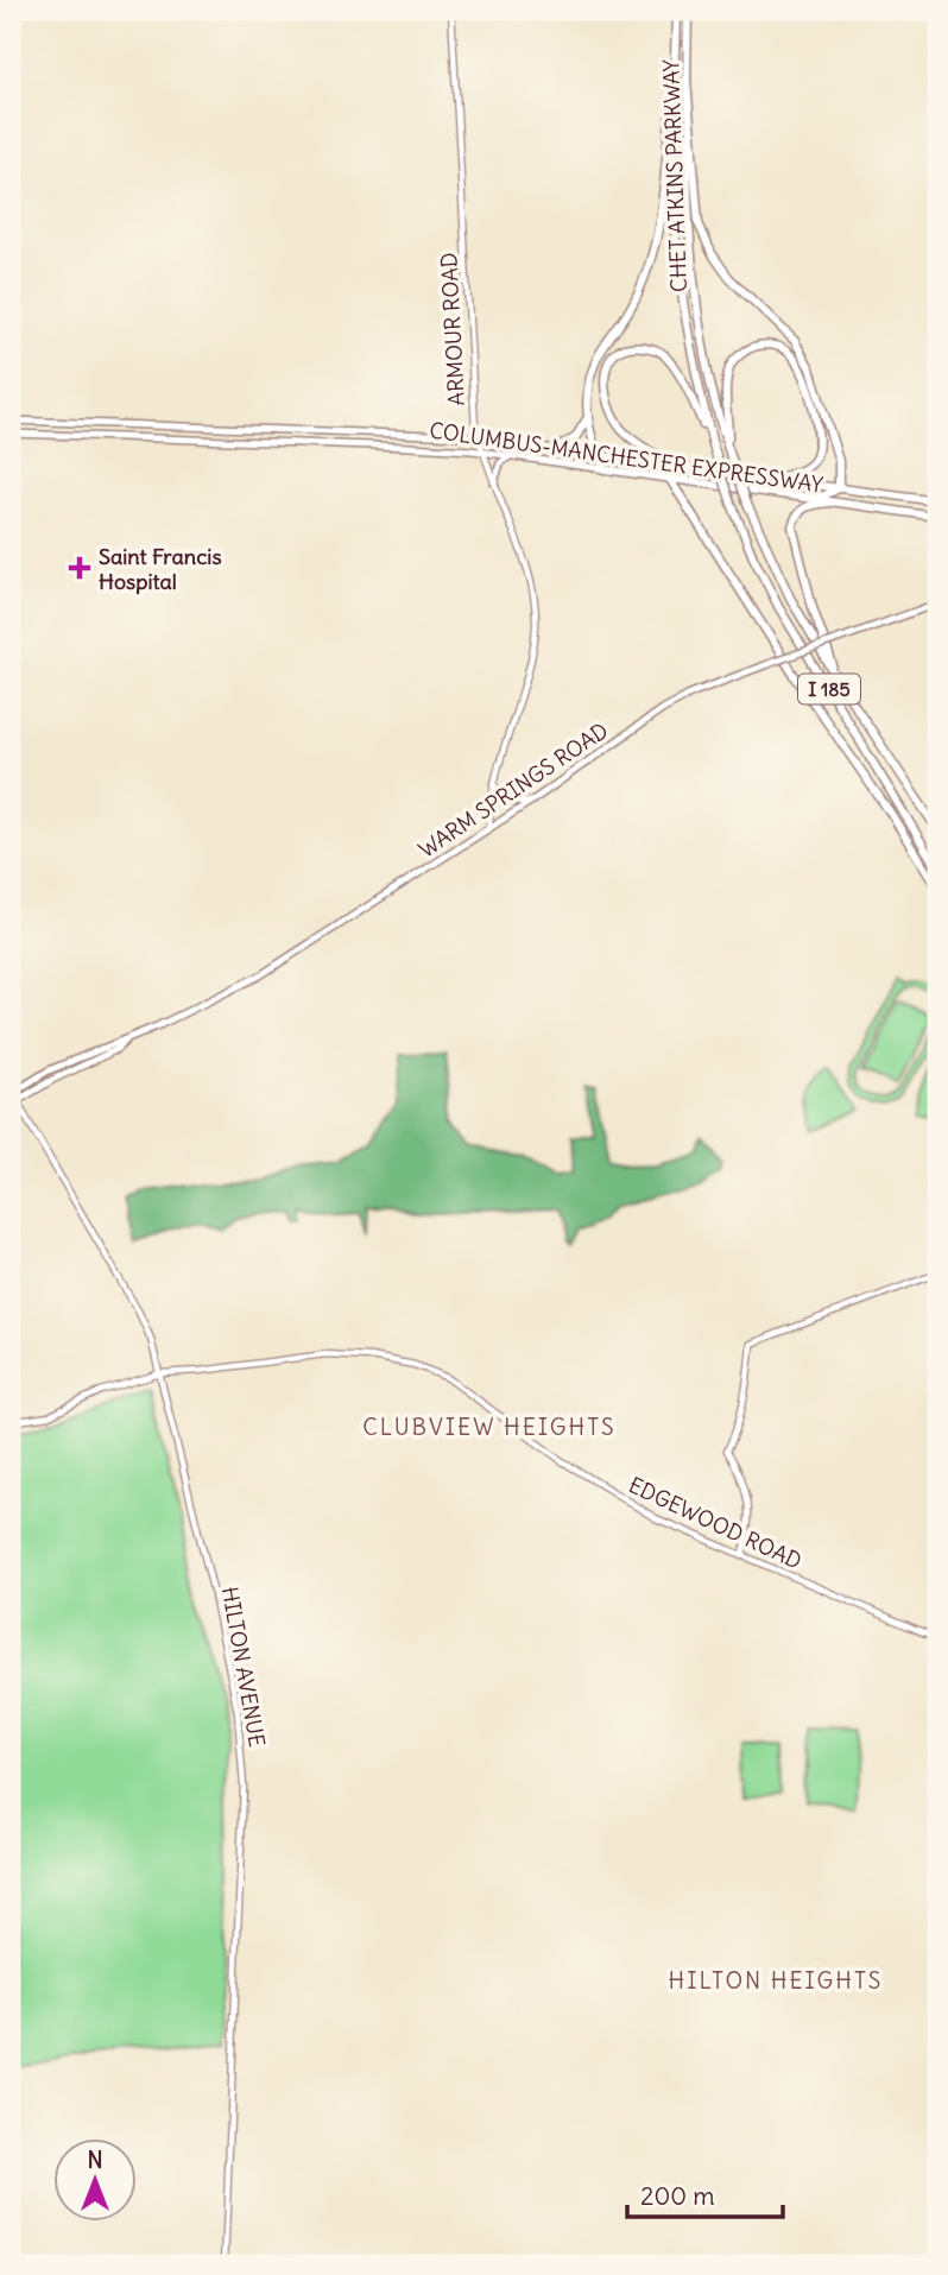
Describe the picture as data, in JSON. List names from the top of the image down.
{
  "streets": {
    "highway": ["CHET ATKINS PARKWAY", "COLUMBUS-MANCHESTER EXPRESSWAY", "I 185"],
    "main road": ["WARM SPRINGS ROAD"],
    "street": ["ARMOUR ROAD", "EDGEWOOD ROAD", "HILTON AVENUE"]
  },
  "crossings": [
    ["ARMOUR ROAD", "COLUMBUS-MANCHESTER EXPRESSWAY"],
    ["ARMOUR ROAD", "WARM SPRINGS ROAD"],
    ["WARM SPRINGS ROAD", "HILTON AVENUE"],
    ["EDGEWOOD ROAD", "HILTON AVENUE"]
  ],
  "districts": ["CLUBVIEW HEIGHTS", "HILTON HEIGHTS"],
  "places": {
    "health": ["Saint Francis Hospital"]
  },
  "scale_bar": "200 m",
  "north": "top"
}
